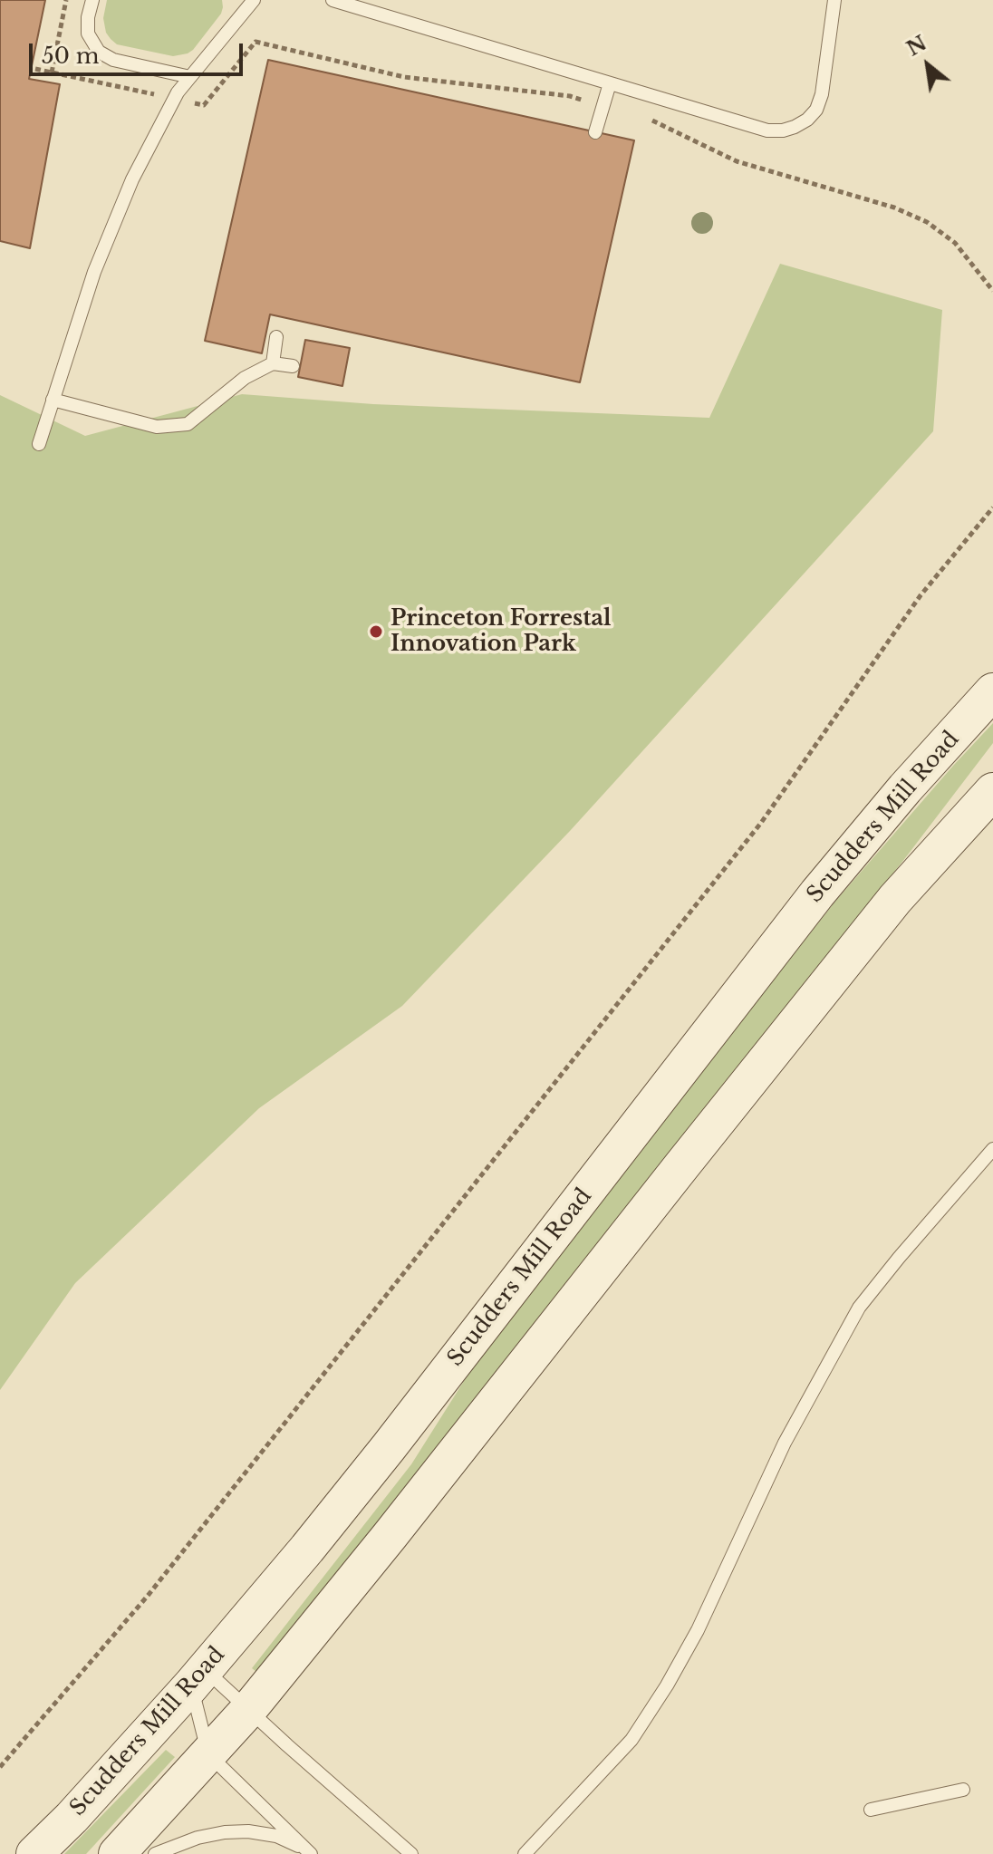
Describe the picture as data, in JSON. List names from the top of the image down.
{
  "streets": {
    "main road": ["Scudders Mill Road"]
  },
  "places": ["Princeton Forrestal Innovation Park"],
  "scale_bar": "50 m",
  "north": "top left"
}
